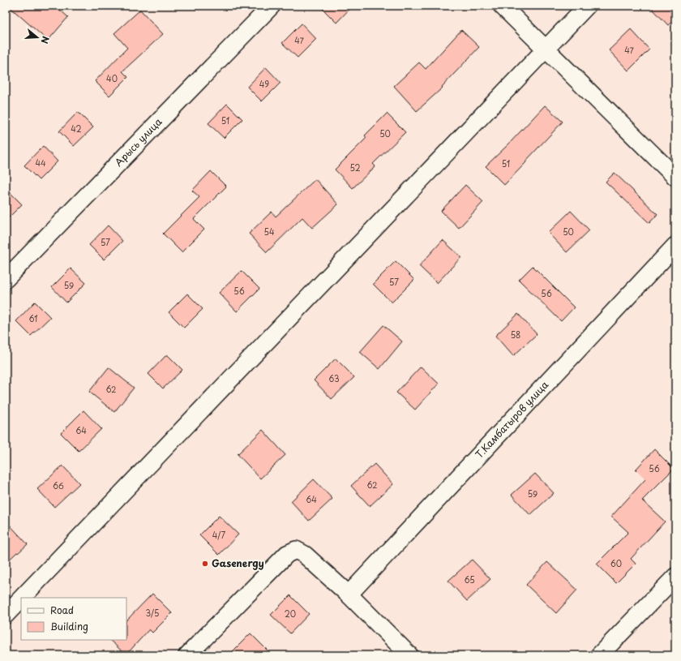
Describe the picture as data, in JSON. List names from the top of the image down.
{
  "streets": {
    "street": ["Арысь улица", "Т.Камбатыров улица"]
  },
  "places": ["Gasenergy"],
  "house_numbers": [
    "47",
    "47",
    "40",
    "49",
    "51",
    "42",
    "50",
    "44",
    "51",
    "52",
    "54",
    "50",
    "57",
    "57",
    "59",
    "56",
    "56",
    "61",
    "58",
    "63",
    "62",
    "64",
    "56",
    "62",
    "66",
    "59",
    "64",
    "4/7",
    "60",
    "65",
    "3/5",
    "20"
  ],
  "legend": ["Road", "Building"],
  "north": "right"
}
